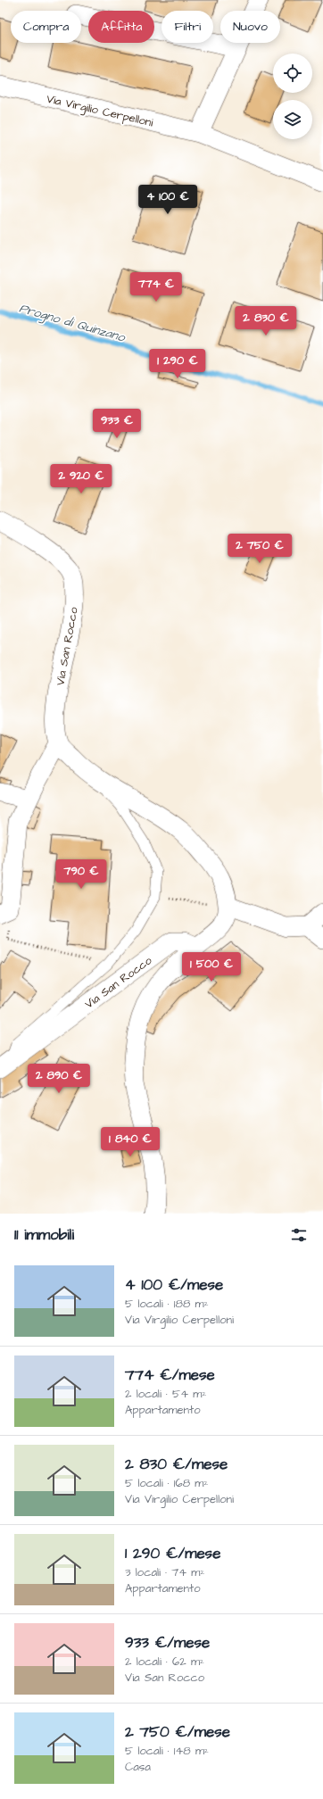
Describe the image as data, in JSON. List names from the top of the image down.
{
  "streets": {
    "street": ["Via Virgilio Cerpelloni", "Via San Rocco"]
  },
  "water": ["Progno di Quinzano"],
  "page": {
    "chip": [
      "Compra",
      "Affitta",
      "Filtri",
      "Nuovo"
    ],
    "price": [
      "4 100 €",
      "774 €",
      "2 830 €",
      "1 290 €",
      "933 €",
      "2 920 €",
      "2 750 €",
      "790 €",
      "1 500 €",
      "2 890 €",
      "1 840 €"
    ],
    "heading": "11 immobili",
    "list": [
      {
        "name": "4 100 €/mese",
        "note": "5 locali · 188 m² · Via Virgilio Cerpelloni"
      },
      {
        "name": "774 €/mese",
        "note": "2 locali · 54 m² · Appartamento"
      },
      {
        "name": "2 830 €/mese",
        "note": "5 locali · 168 m² · Via Virgilio Cerpelloni"
      },
      {
        "name": "1 290 €/mese",
        "note": "3 locali · 74 m² · Appartamento"
      },
      {
        "name": "933 €/mese",
        "note": "2 locali · 62 m² · Via San Rocco"
      },
      {
        "name": "2 750 €/mese",
        "note": "5 locali · 148 m² · Casa"
      }
    ]
  }
}
